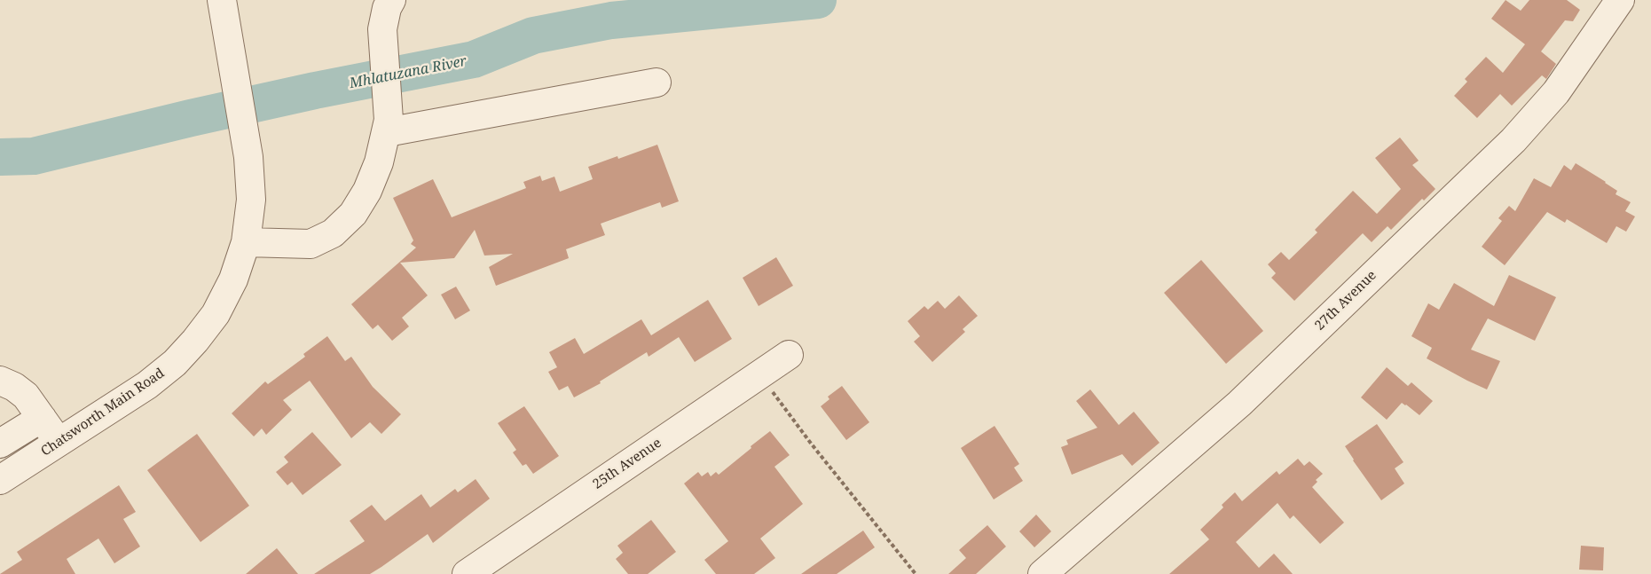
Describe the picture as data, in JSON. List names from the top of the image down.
{
  "streets": {
    "street": ["27th Avenue", "Chatsworth Main Road", "25th Avenue"]
  },
  "water": ["Mhlatuzana River"]
}
